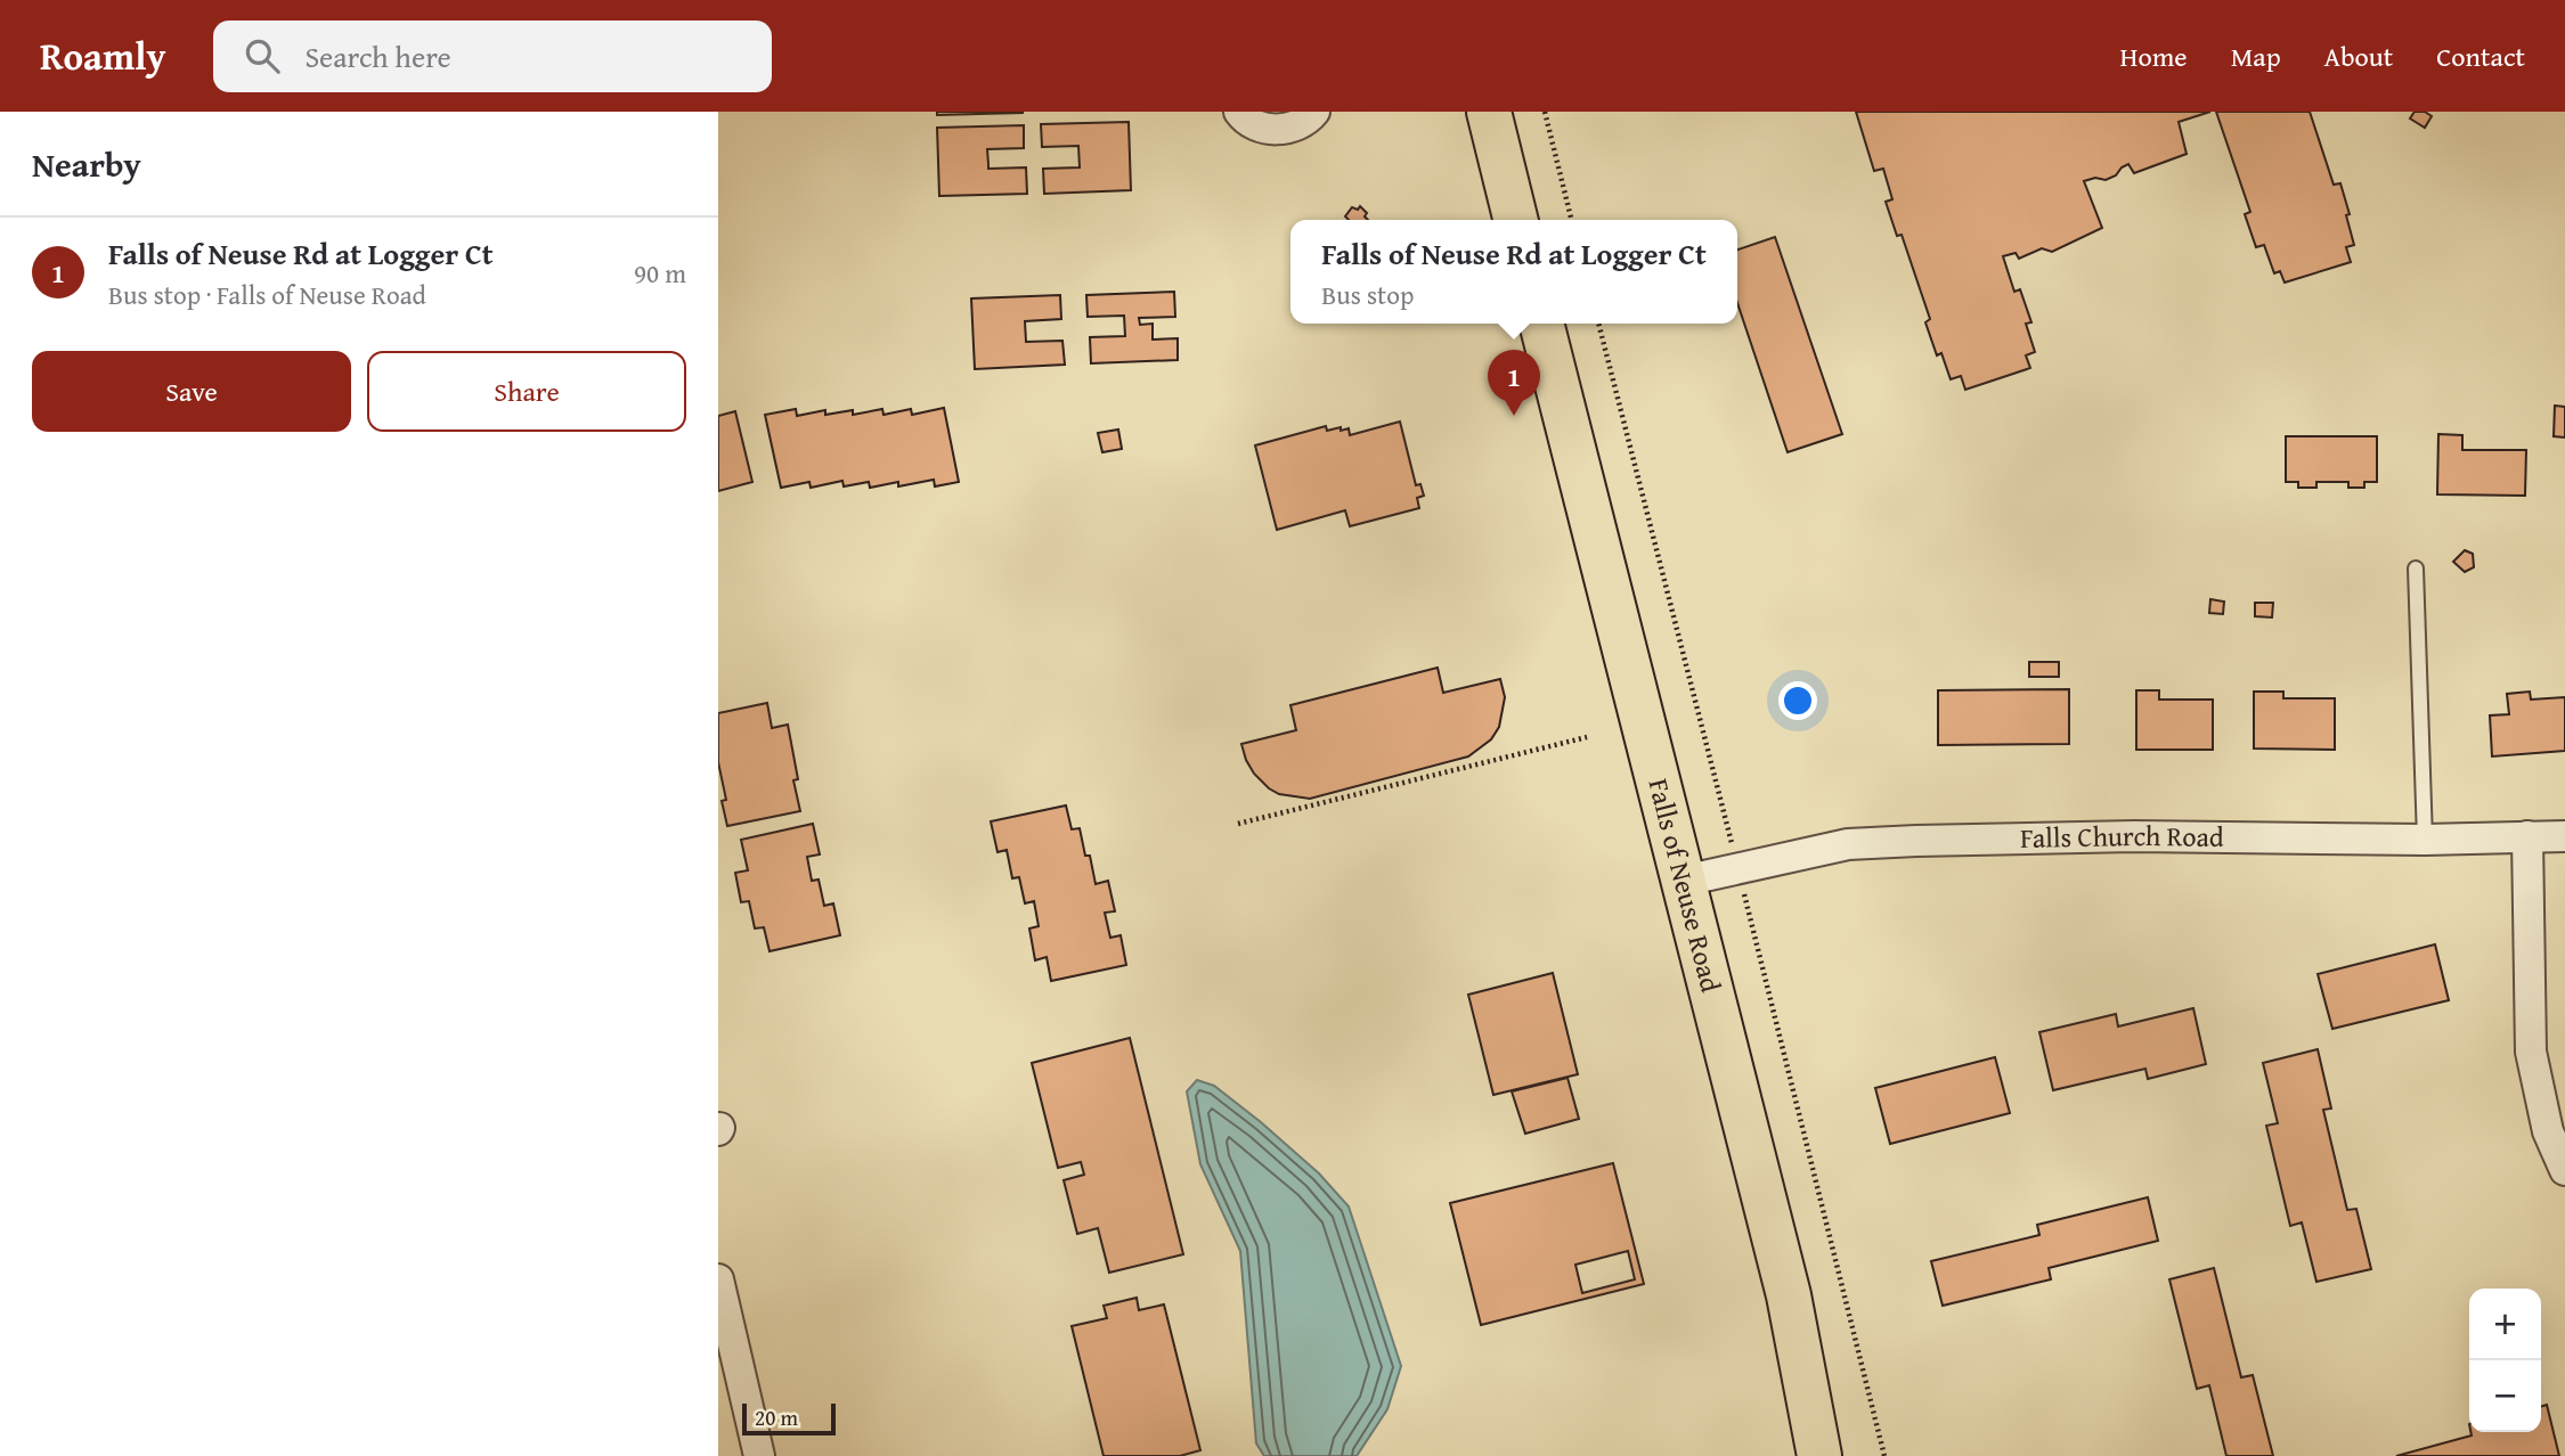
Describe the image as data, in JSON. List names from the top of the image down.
{
  "streets": {
    "main road": ["Falls of Neuse Road"],
    "street": ["Falls Church Road"]
  },
  "crossings": [
    ["Falls Church Road", "Falls of Neuse Road"]
  ],
  "scale_bar": "20 m",
  "page": {
    "header": "Roamly",
    "search": "Search here",
    "nav": [
      "Home",
      "Map",
      "About",
      "Contact"
    ],
    "heading": "Nearby",
    "list": [
      {
        "mark": "1",
        "name": "Falls of Neuse Rd at Logger Ct",
        "note": "Bus stop · Falls of Neuse Road",
        "value": "90 m"
      }
    ],
    "popup": ["Falls of Neuse Rd at Logger Ct", "Bus stop"],
    "buttons": ["Save", "Share"],
    "pins": "1",
    "map_buttons": ["+", "−"],
    "scale": "20 m"
  }
}
